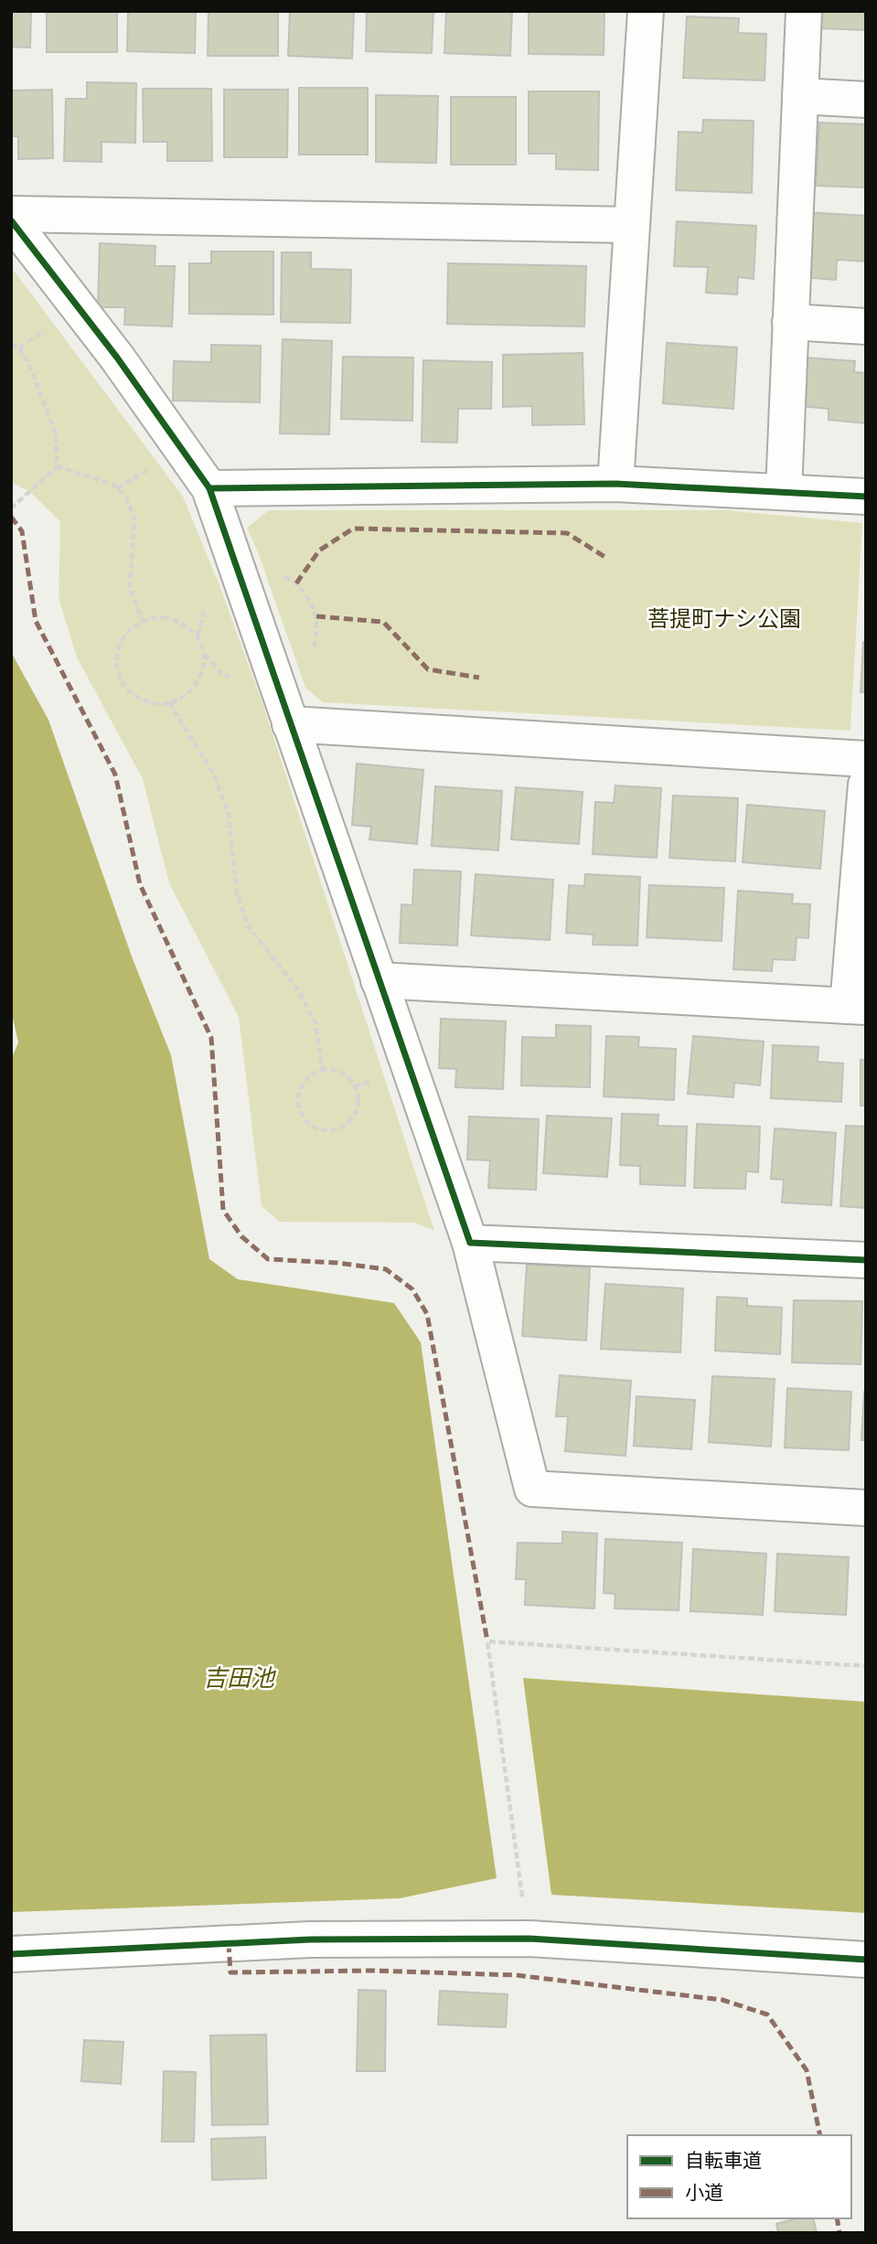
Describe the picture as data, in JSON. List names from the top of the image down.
{
  "water": ["吉田池"],
  "parks": ["菩提町ナシ公園"],
  "legend": ["自転車道", "小道"]
}
